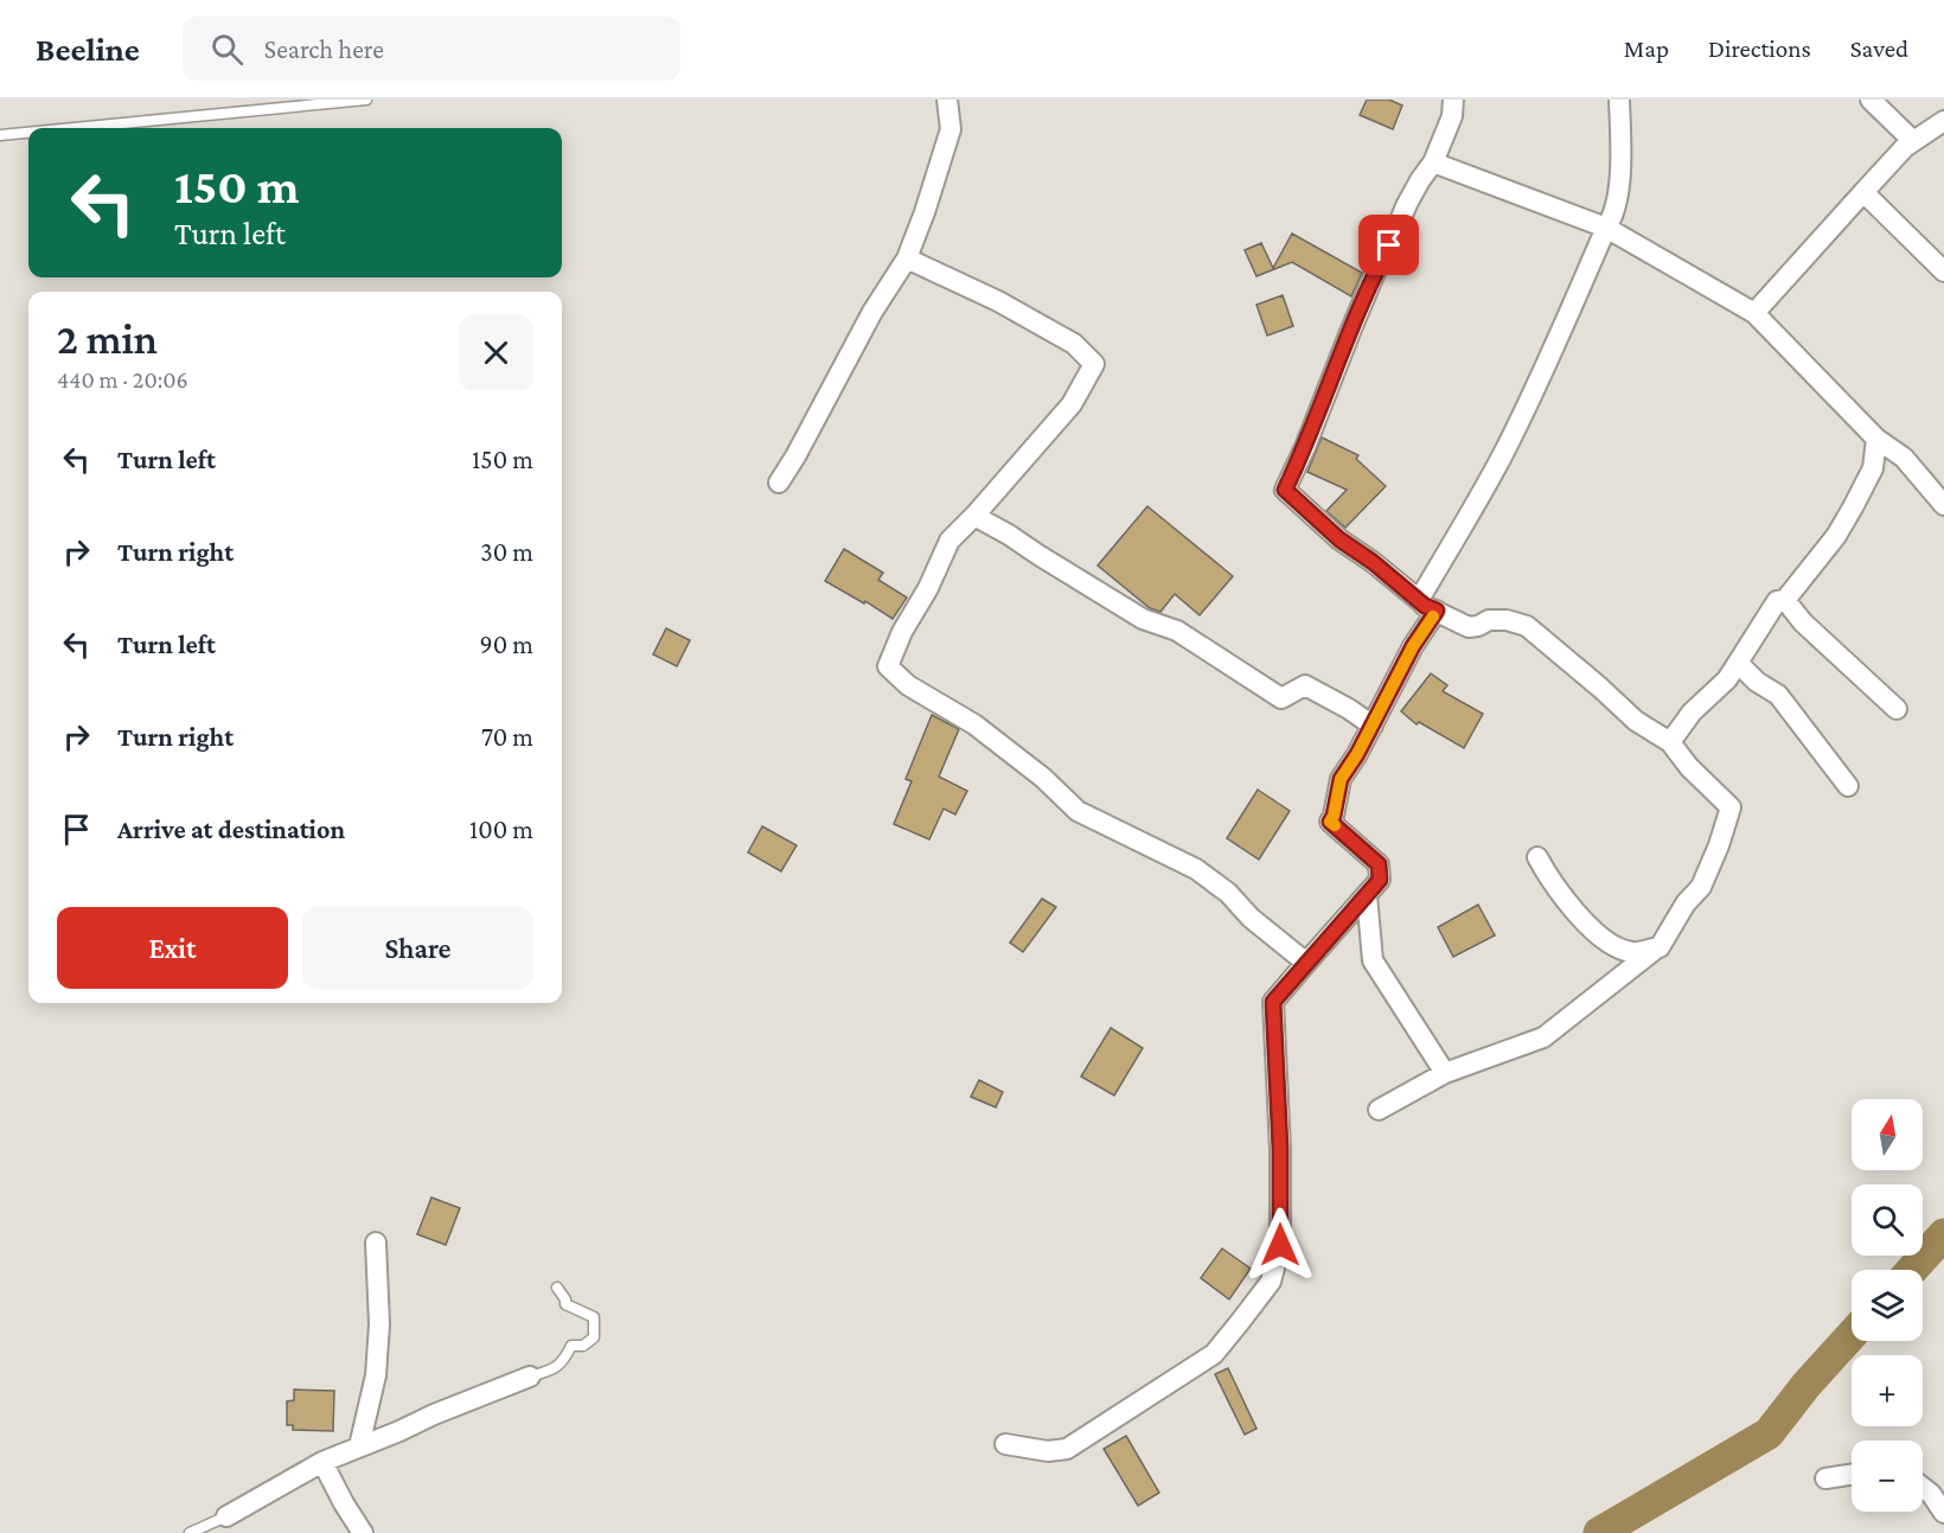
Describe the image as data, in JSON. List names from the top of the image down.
{
  "north": "top",
  "page": {
    "header": "Beeline",
    "search": "Search here",
    "nav": ["Map", "Directions", "Saved"],
    "turn": ["150 m", "Turn left"],
    "heading": ["2 min", "440 m · 20:06"],
    "list": [
      {
        "name": "Turn left",
        "value": "150 m"
      },
      {
        "name": "Turn right",
        "value": "30 m"
      },
      {
        "name": "Turn left",
        "value": "90 m"
      },
      {
        "name": "Turn right",
        "value": "70 m"
      },
      {
        "name": "Arrive at destination",
        "value": "100 m"
      }
    ],
    "buttons": ["Exit", "Share"],
    "map_buttons": ["+", "−"]
  }
}
